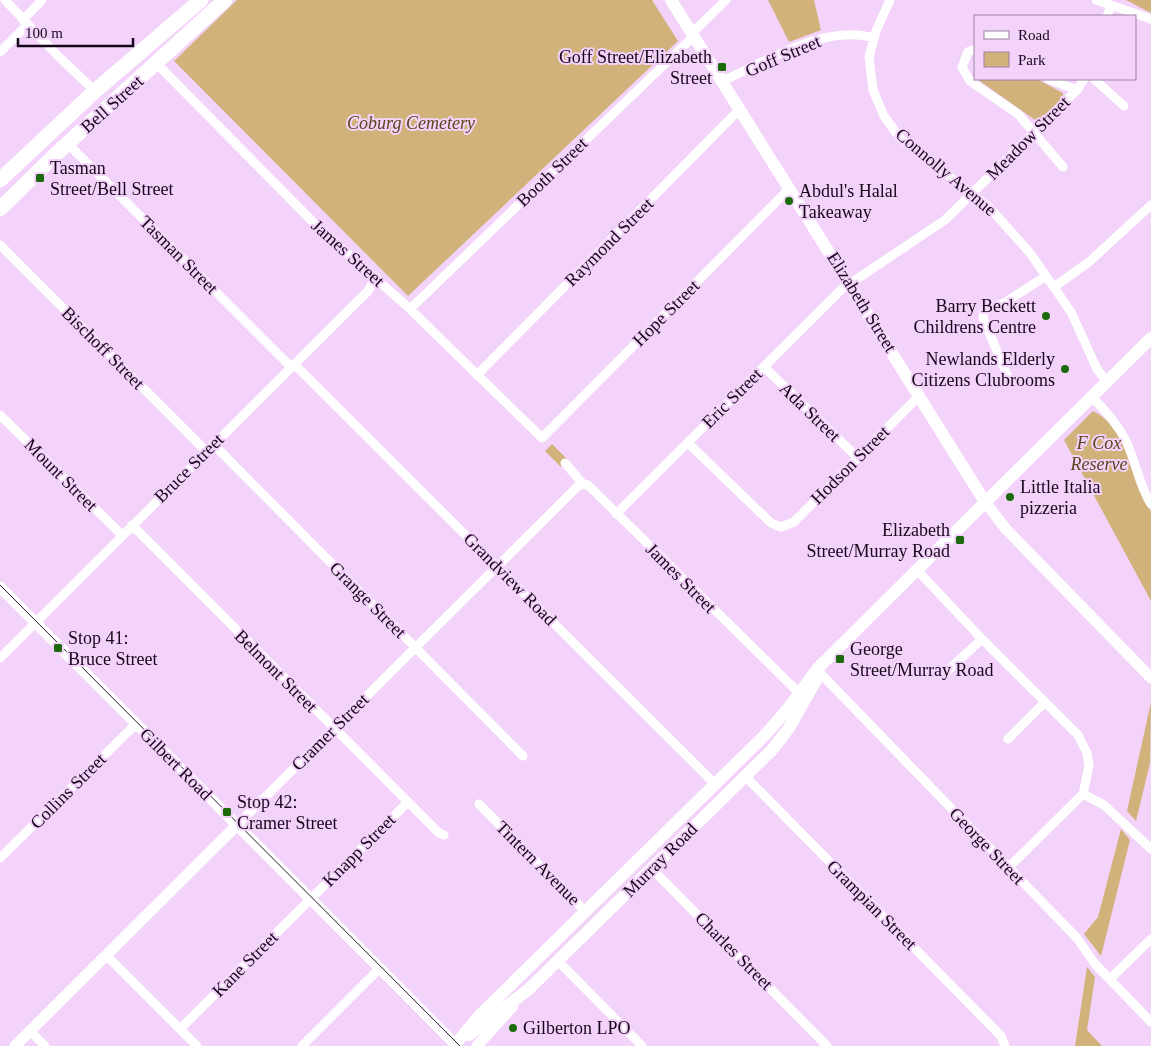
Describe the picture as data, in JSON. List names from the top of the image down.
{
  "streets": {
    "highway": ["Bell Street"],
    "main road": [
      "Elizabeth Street",
      "Grandview Road",
      "Murray Road",
      "Tintern Avenue",
      "Grampian Street",
      "Charles Street"
    ],
    "street": [
      "Goff Street",
      "Meadow Street",
      "Booth Street",
      "Connolly Avenue",
      "Raymond Street",
      "James Street",
      "Tasman Street",
      "Hope Street",
      "Bischoff Street",
      "Eric Street",
      "Ada Street",
      "Hodson Street",
      "Bruce Street",
      "Mount Street",
      "Grange Street",
      "Belmont Street",
      "Cramer Street",
      "Gilbert Road",
      "Collins Street",
      "George Street",
      "Knapp Street",
      "Kane Street"
    ]
  },
  "crossings": [
    ["Goff Street", "Connolly Avenue"],
    ["Goff Street", "Elizabeth Street"],
    ["Bell Street", "James Street"],
    ["Bell Street", "Tasman Street"],
    ["Meadow Street", "Connolly Avenue"],
    ["Meadow Street", "Elizabeth Street"],
    ["Meadow Street", "Eric Street"],
    ["Booth Street", "James Street"],
    ["Booth Street", "Elizabeth Street"],
    ["Connolly Avenue", "Murray Road"],
    ["Raymond Street", "James Street"],
    ["Raymond Street", "Elizabeth Street"],
    ["James Street", "Hope Street"],
    ["James Street", "Eric Street"],
    ["James Street", "Bruce Street"],
    ["James Street", "Cramer Street"],
    ["James Street", "Murray Road"],
    ["Tasman Street", "Bruce Street"],
    ["Tasman Street", "Grandview Road"],
    ["Elizabeth Street", "Hope Street"],
    ["Elizabeth Street", "Eric Street"],
    ["Elizabeth Street", "Hodson Street"],
    ["Elizabeth Street", "Murray Road"],
    ["Bischoff Street", "Bruce Street"],
    ["Bischoff Street", "Grange Street"],
    ["Eric Street", "Ada Street"],
    ["Eric Street", "Hodson Street"],
    ["Ada Street", "Hodson Street"],
    ["Bruce Street", "Mount Street"],
    ["Bruce Street", "Grandview Road"],
    ["Bruce Street", "Grange Street"],
    ["Bruce Street", "Belmont Street"],
    ["Bruce Street", "Gilbert Road"],
    ["Grandview Road", "Cramer Street"],
    ["Grandview Road", "Murray Road"],
    ["Grange Street", "Cramer Street"],
    ["Belmont Street", "Cramer Street"],
    ["Belmont Street", "Knapp Street"],
    ["Cramer Street", "Gilbert Road"],
    ["Gilbert Road", "Collins Street"],
    ["Gilbert Road", "Knapp Street"],
    ["Gilbert Road", "Murray Road"],
    ["Gilbert Road", "Kane Street"],
    ["George Street", "Murray Road"],
    ["Knapp Street", "Kane Street"],
    ["Murray Road", "Tintern Avenue"],
    ["Murray Road", "Grampian Street"],
    ["Murray Road", "Charles Street"]
  ],
  "parks": ["Coburg Cemetery", "F Cox Reserve"],
  "places": {
    "transit": [
      "Goff Street/Elizabeth Street",
      "Tasman Street/Bell Street",
      "Elizabeth Street/Murray Road",
      "Stop 41: Bruce Street",
      "George Street/Murray Road",
      "Stop 42: Cramer Street"
    ],
    "other": [
      "Abdul's Halal Takeaway",
      "Barry Beckett Childrens Centre",
      "Newlands Elderly Citizens Clubrooms",
      "Little Italia pizzeria",
      "Gilberton LPO"
    ]
  },
  "legend": ["Road", "Park"],
  "scale_bar": "100 m"
}
